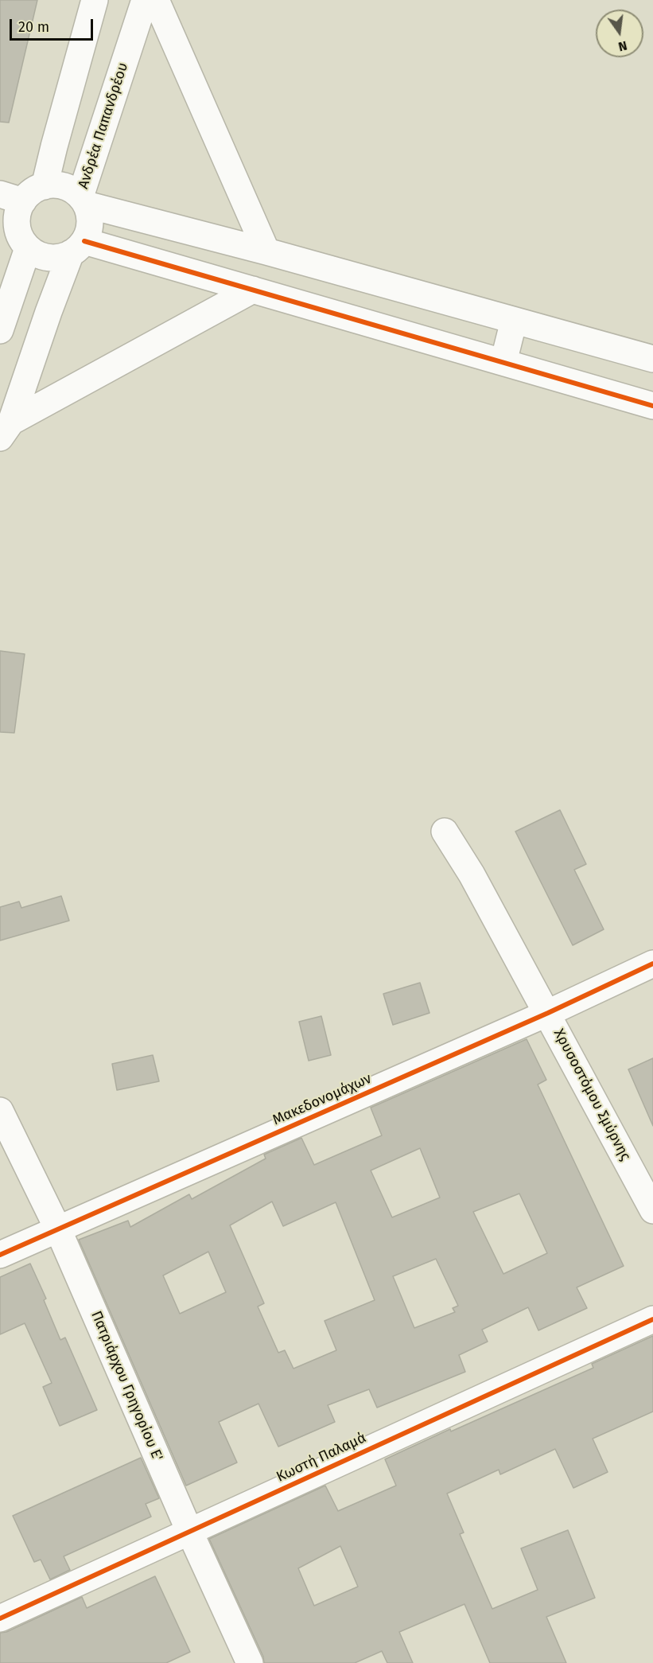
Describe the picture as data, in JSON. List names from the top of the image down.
{
  "streets": {
    "street": [
      "Ανδρέα Παπανδρέου",
      "Χρυσοστόμου Σμύρνης",
      "Μακεδονομάχων",
      "Πατριάρχου Γρηγορίου Ε'",
      "Κωστή Παλαμά"
    ]
  },
  "crossings": [
    ["Χρυσοστόμου Σμύρνης", "Μακεδονομάχων"],
    ["Μακεδονομάχων", "Πατριάρχου Γρηγορίου Ε'"],
    ["Πατριάρχου Γρηγορίου Ε'", "Κωστή Παλαμά"]
  ],
  "scale_bar": "20 m",
  "north": "bottom"
}
